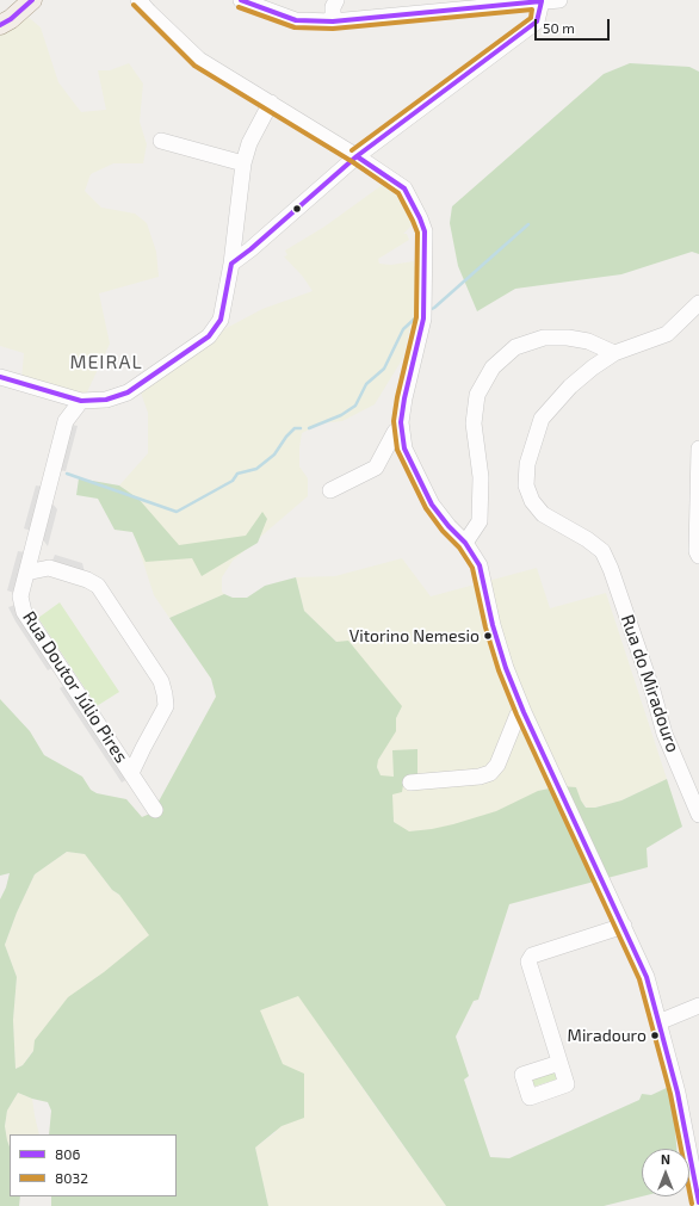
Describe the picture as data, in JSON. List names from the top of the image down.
{
  "streets": {
    "street": ["Rua do Miradouro", "Rua Doutor Júlio Pires"]
  },
  "districts": ["MEIRAL"],
  "places": ["Vitorino Nemesio", "Miradouro"],
  "lines": ["transit line 806", "transit line 8032"],
  "legend": ["806", "8032"],
  "scale_bar": "50 m",
  "north": "top"
}
